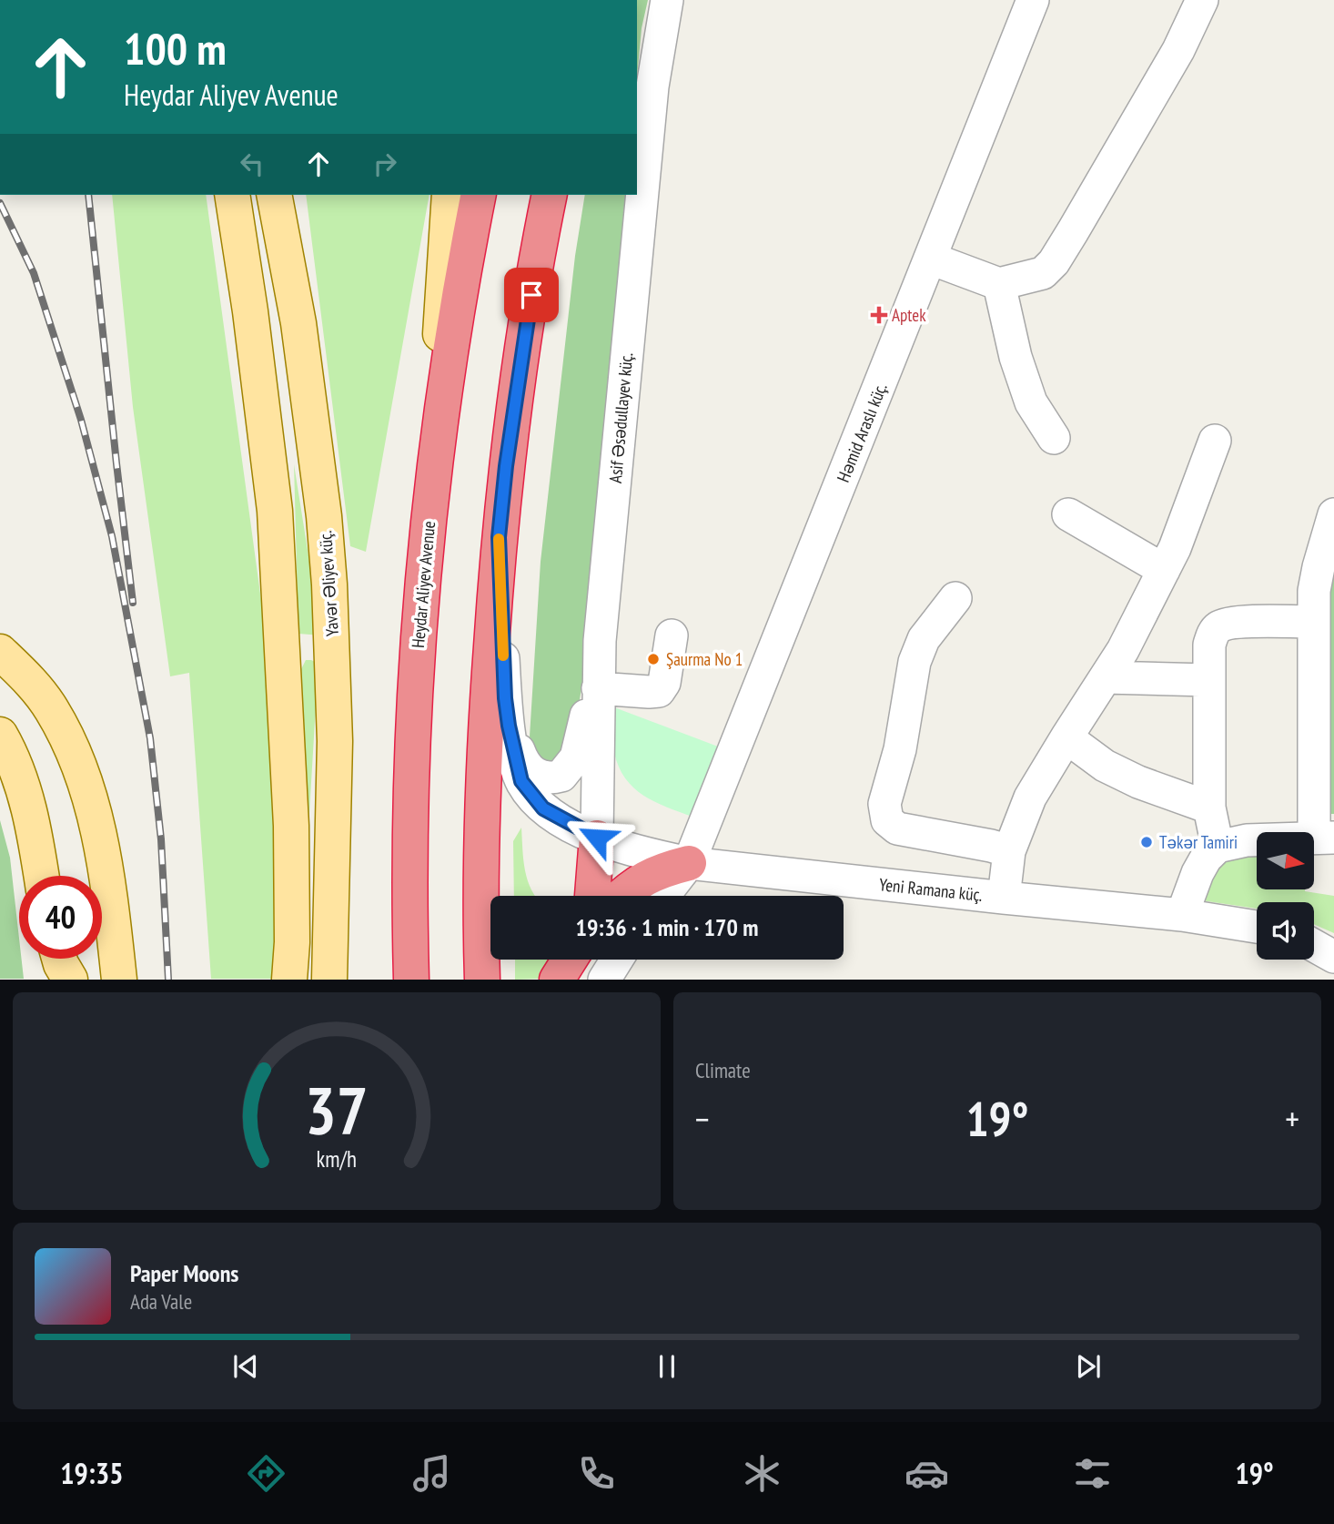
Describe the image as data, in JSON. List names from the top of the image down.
{
  "streets": {
    "highway": ["Heydar Aliyev Avenue"],
    "main road": ["Yavər Əliyev küç."],
    "street": ["Asif Əsədullayev küç.", "Həmid Araslı küç.", "Yeni Ramana küç."]
  },
  "crossings": [
    ["Asif Əsədullayev küç.", "Yeni Ramana küç."],
    ["Həmid Araslı küç.", "Yeni Ramana küç."]
  ],
  "places": {
    "health": ["Aptek"],
    "other": ["Şaurma No 1", "Təkər Tamiri"]
  },
  "north": "right",
  "page": {
    "turn": ["100 m", "Heydar Aliyev Avenue"],
    "limit": "40",
    "trip": "19:36 · 1 min · 170 m",
    "tile": "Climate",
    "heat": ["−", "19°", "+"],
    "song": ["Paper Moons", "Ada Vale"],
    "tabs": ["19:35", "19°"],
    "gauge": ["37", "km/h"]
  }
}
